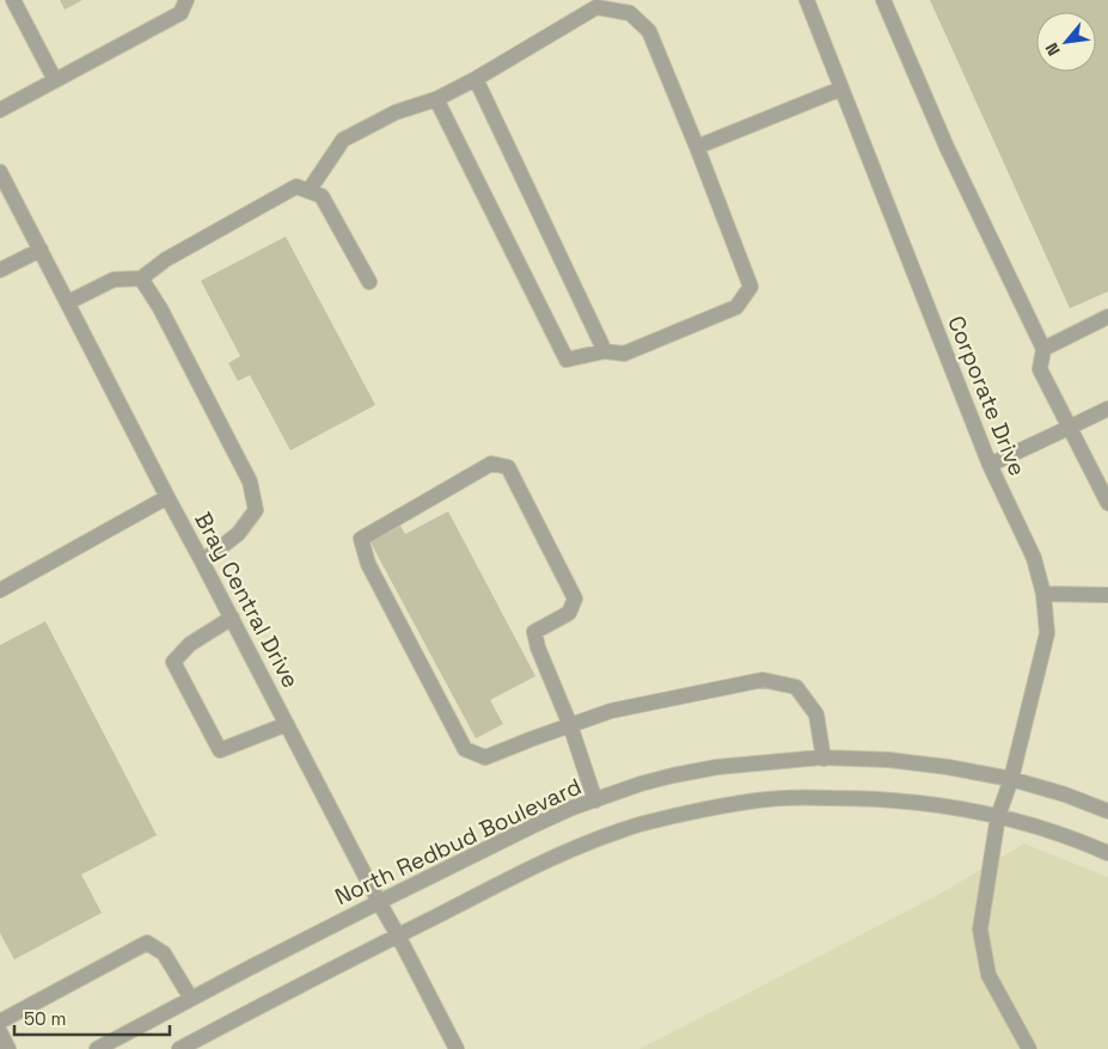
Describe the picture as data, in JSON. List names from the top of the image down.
{
  "streets": {
    "street": ["Corporate Drive", "Bray Central Drive", "North Redbud Boulevard"]
  },
  "crossings": [
    ["Corporate Drive", "North Redbud Boulevard"],
    ["Bray Central Drive", "North Redbud Boulevard"]
  ],
  "scale_bar": "50 m",
  "north": "bottom left"
}
